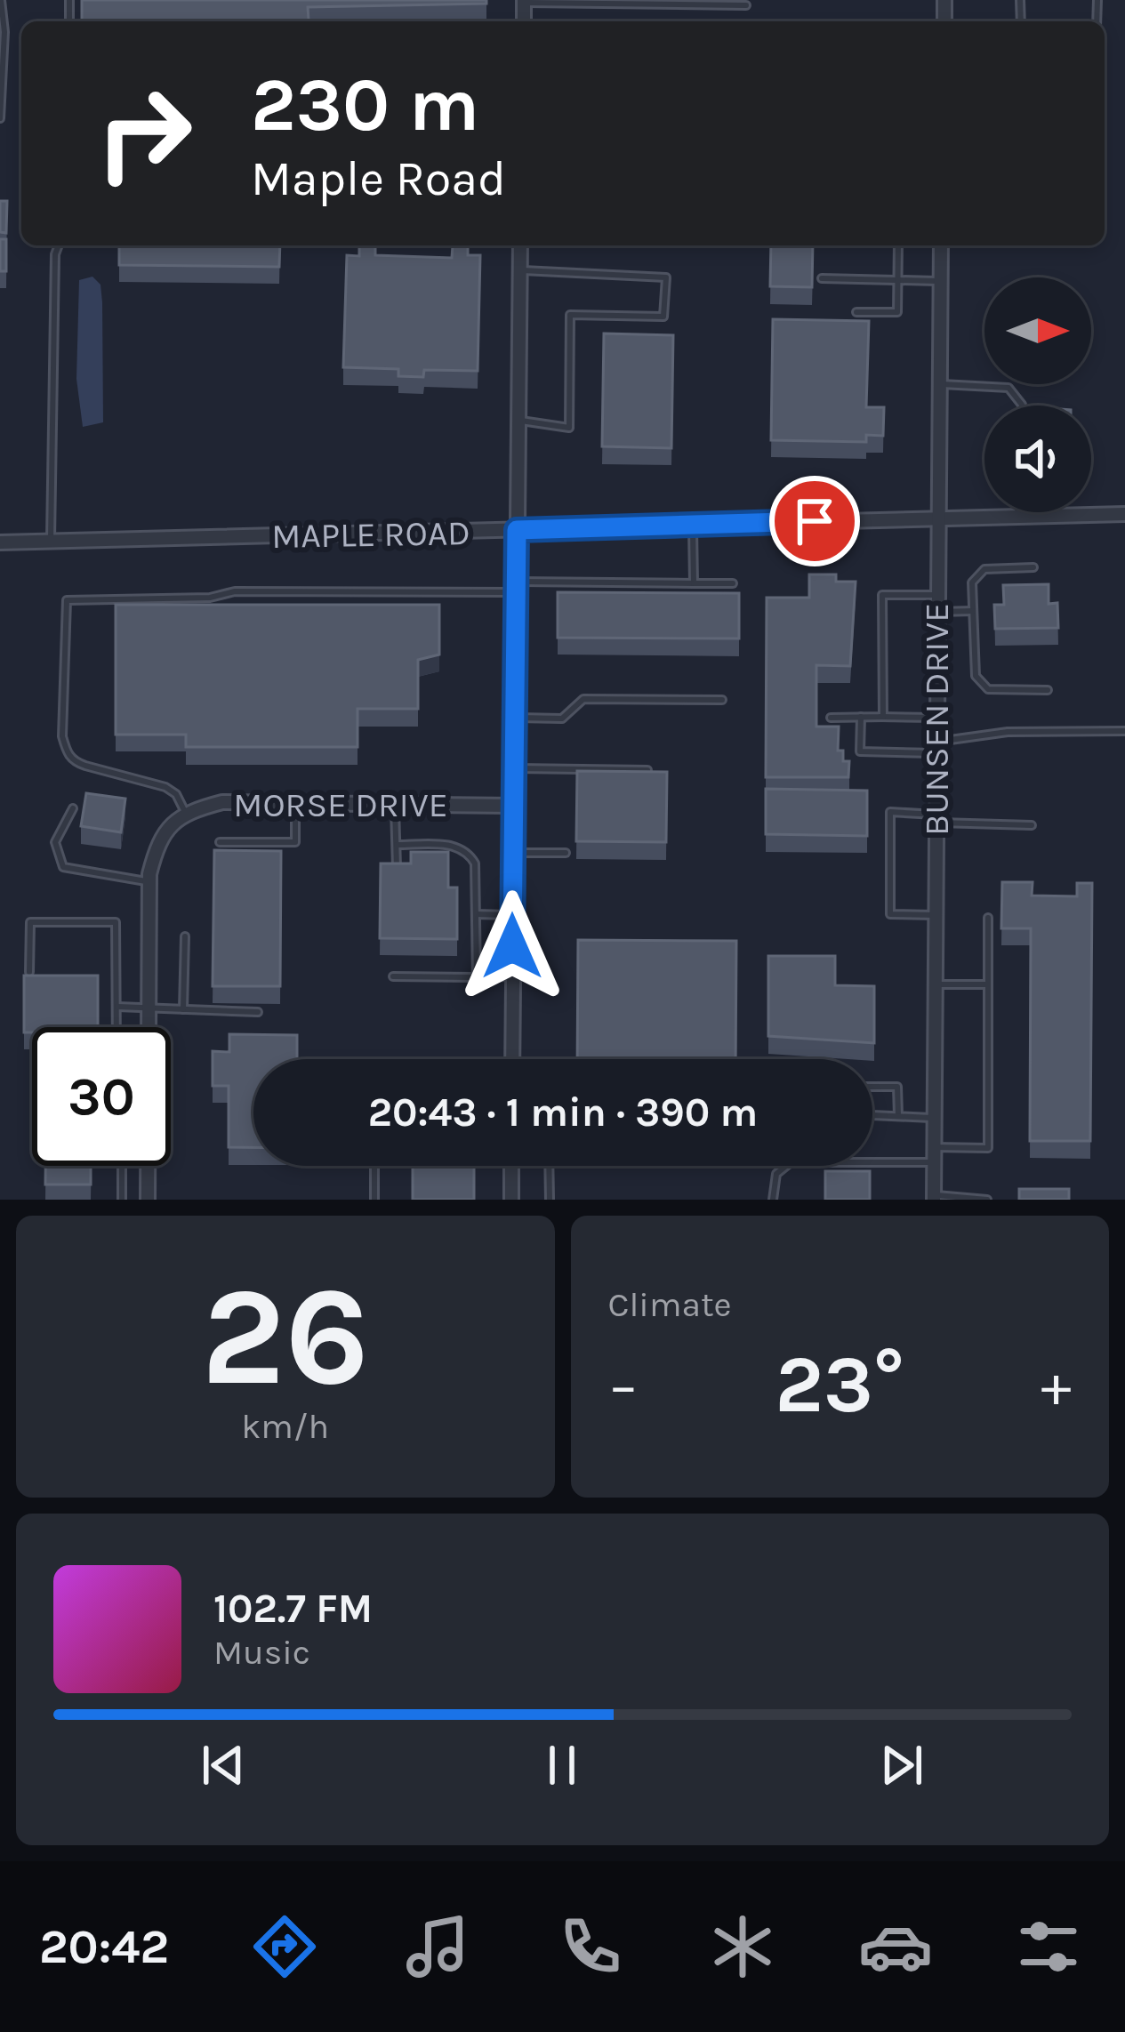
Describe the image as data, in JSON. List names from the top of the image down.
{
  "streets": {
    "street": ["MAPLE ROAD", "BUNSEN DRIVE", "MORSE DRIVE"]
  },
  "crossings": [
    ["MAPLE ROAD", "BUNSEN DRIVE"]
  ],
  "north": "right",
  "page": {
    "turn": ["230 m", "Maple Road"],
    "limit": "30",
    "trip": "20:43 · 1 min · 390 m",
    "tile": [
      ["26", "km/h"],
      "Climate"
    ],
    "heat": ["−", "23°", "+"],
    "song": ["102.7 FM", "Music"],
    "tabs": "20:42"
  }
}
